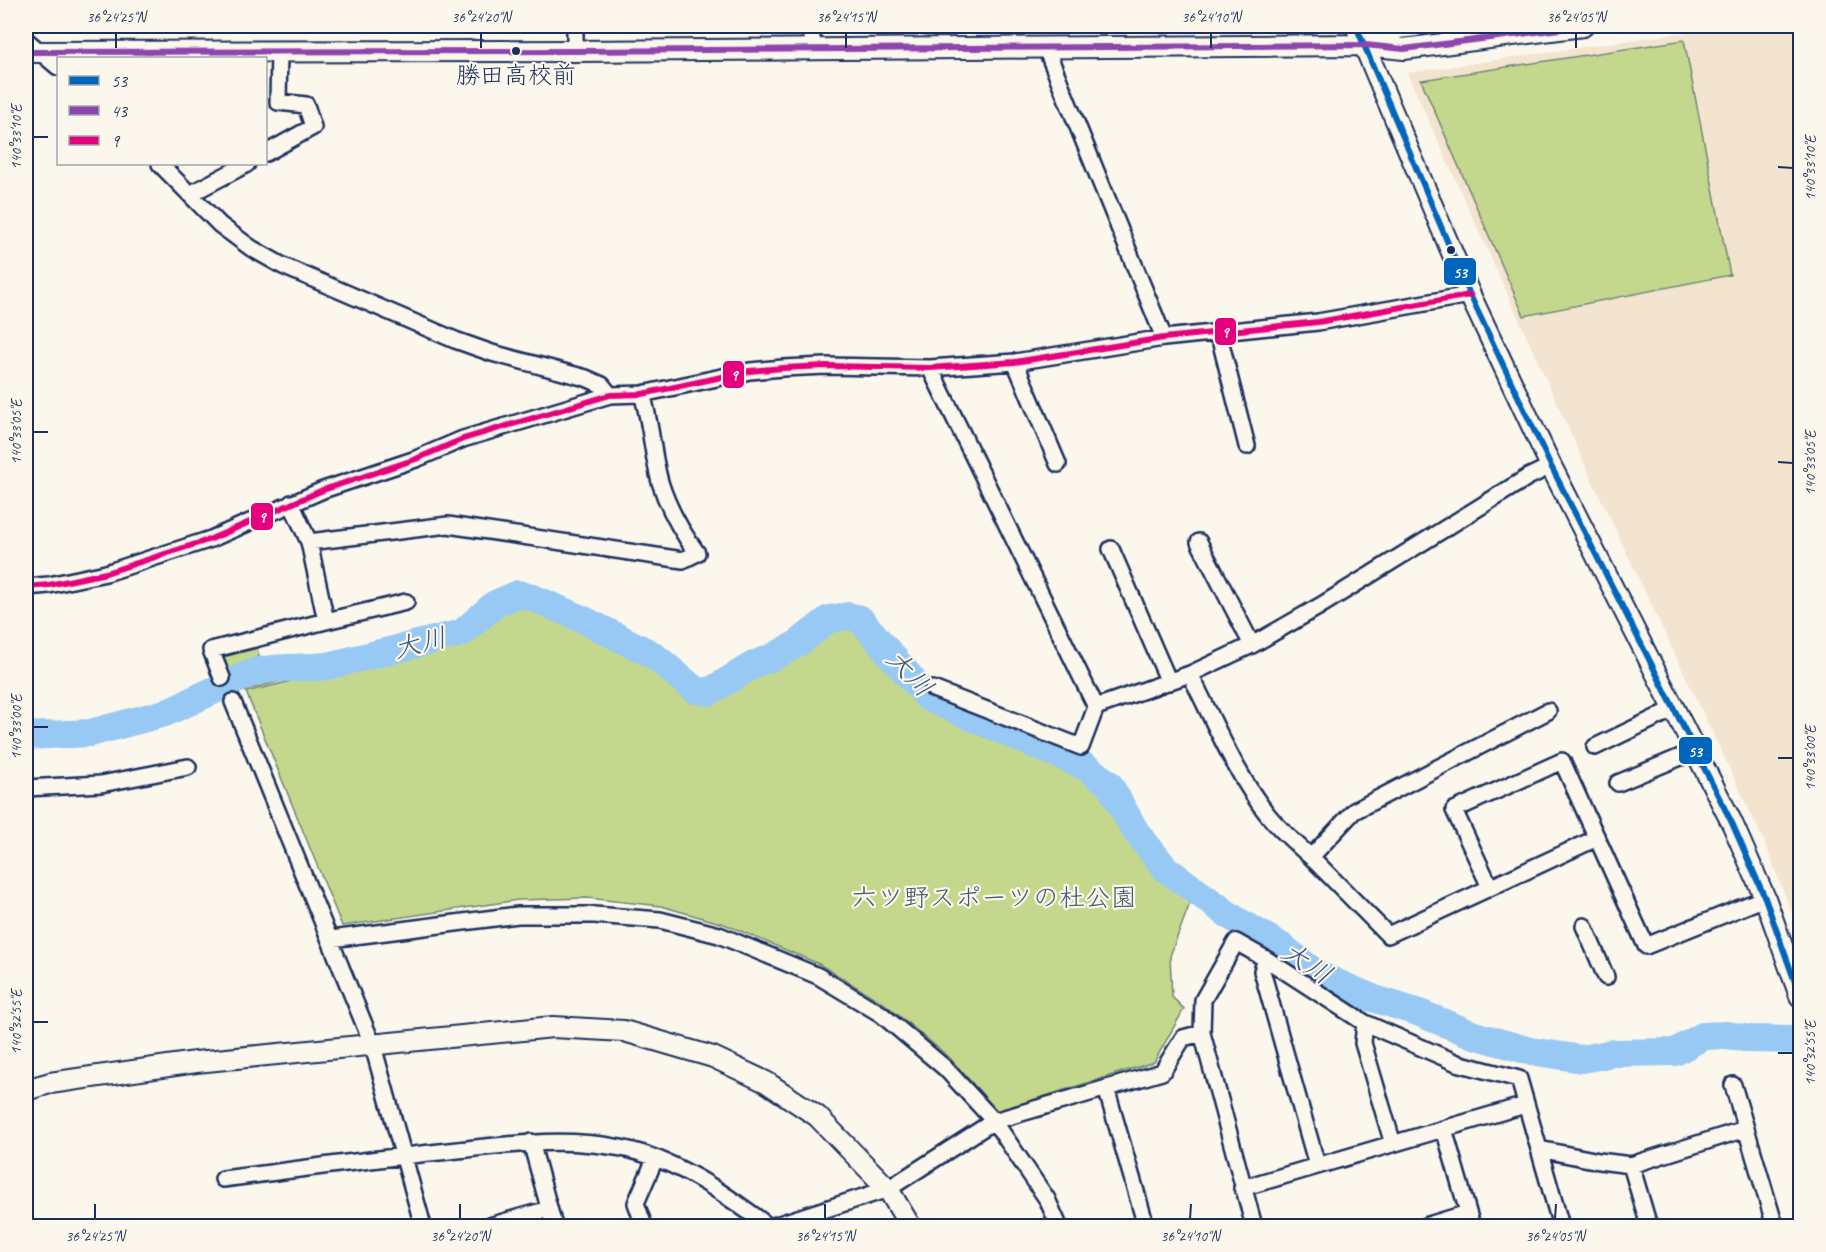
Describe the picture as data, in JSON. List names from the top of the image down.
{
  "water": ["大川"],
  "parks": ["六ツ野スポーツの杜公園"],
  "places": ["勝田高校前"],
  "lines": ["transit line 53", "transit line 43", "transit line 9"],
  "legend": ["53", "43", "9"],
  "coordinates": [
    "36°24'25\"N",
    "36°24'20\"N",
    "36°24'15\"N",
    "36°24'10\"N",
    "36°24'05\"N",
    "140°33'10\"E",
    "140°33'05\"E",
    "140°33'00\"E",
    "140°32'55\"E"
  ]
}
